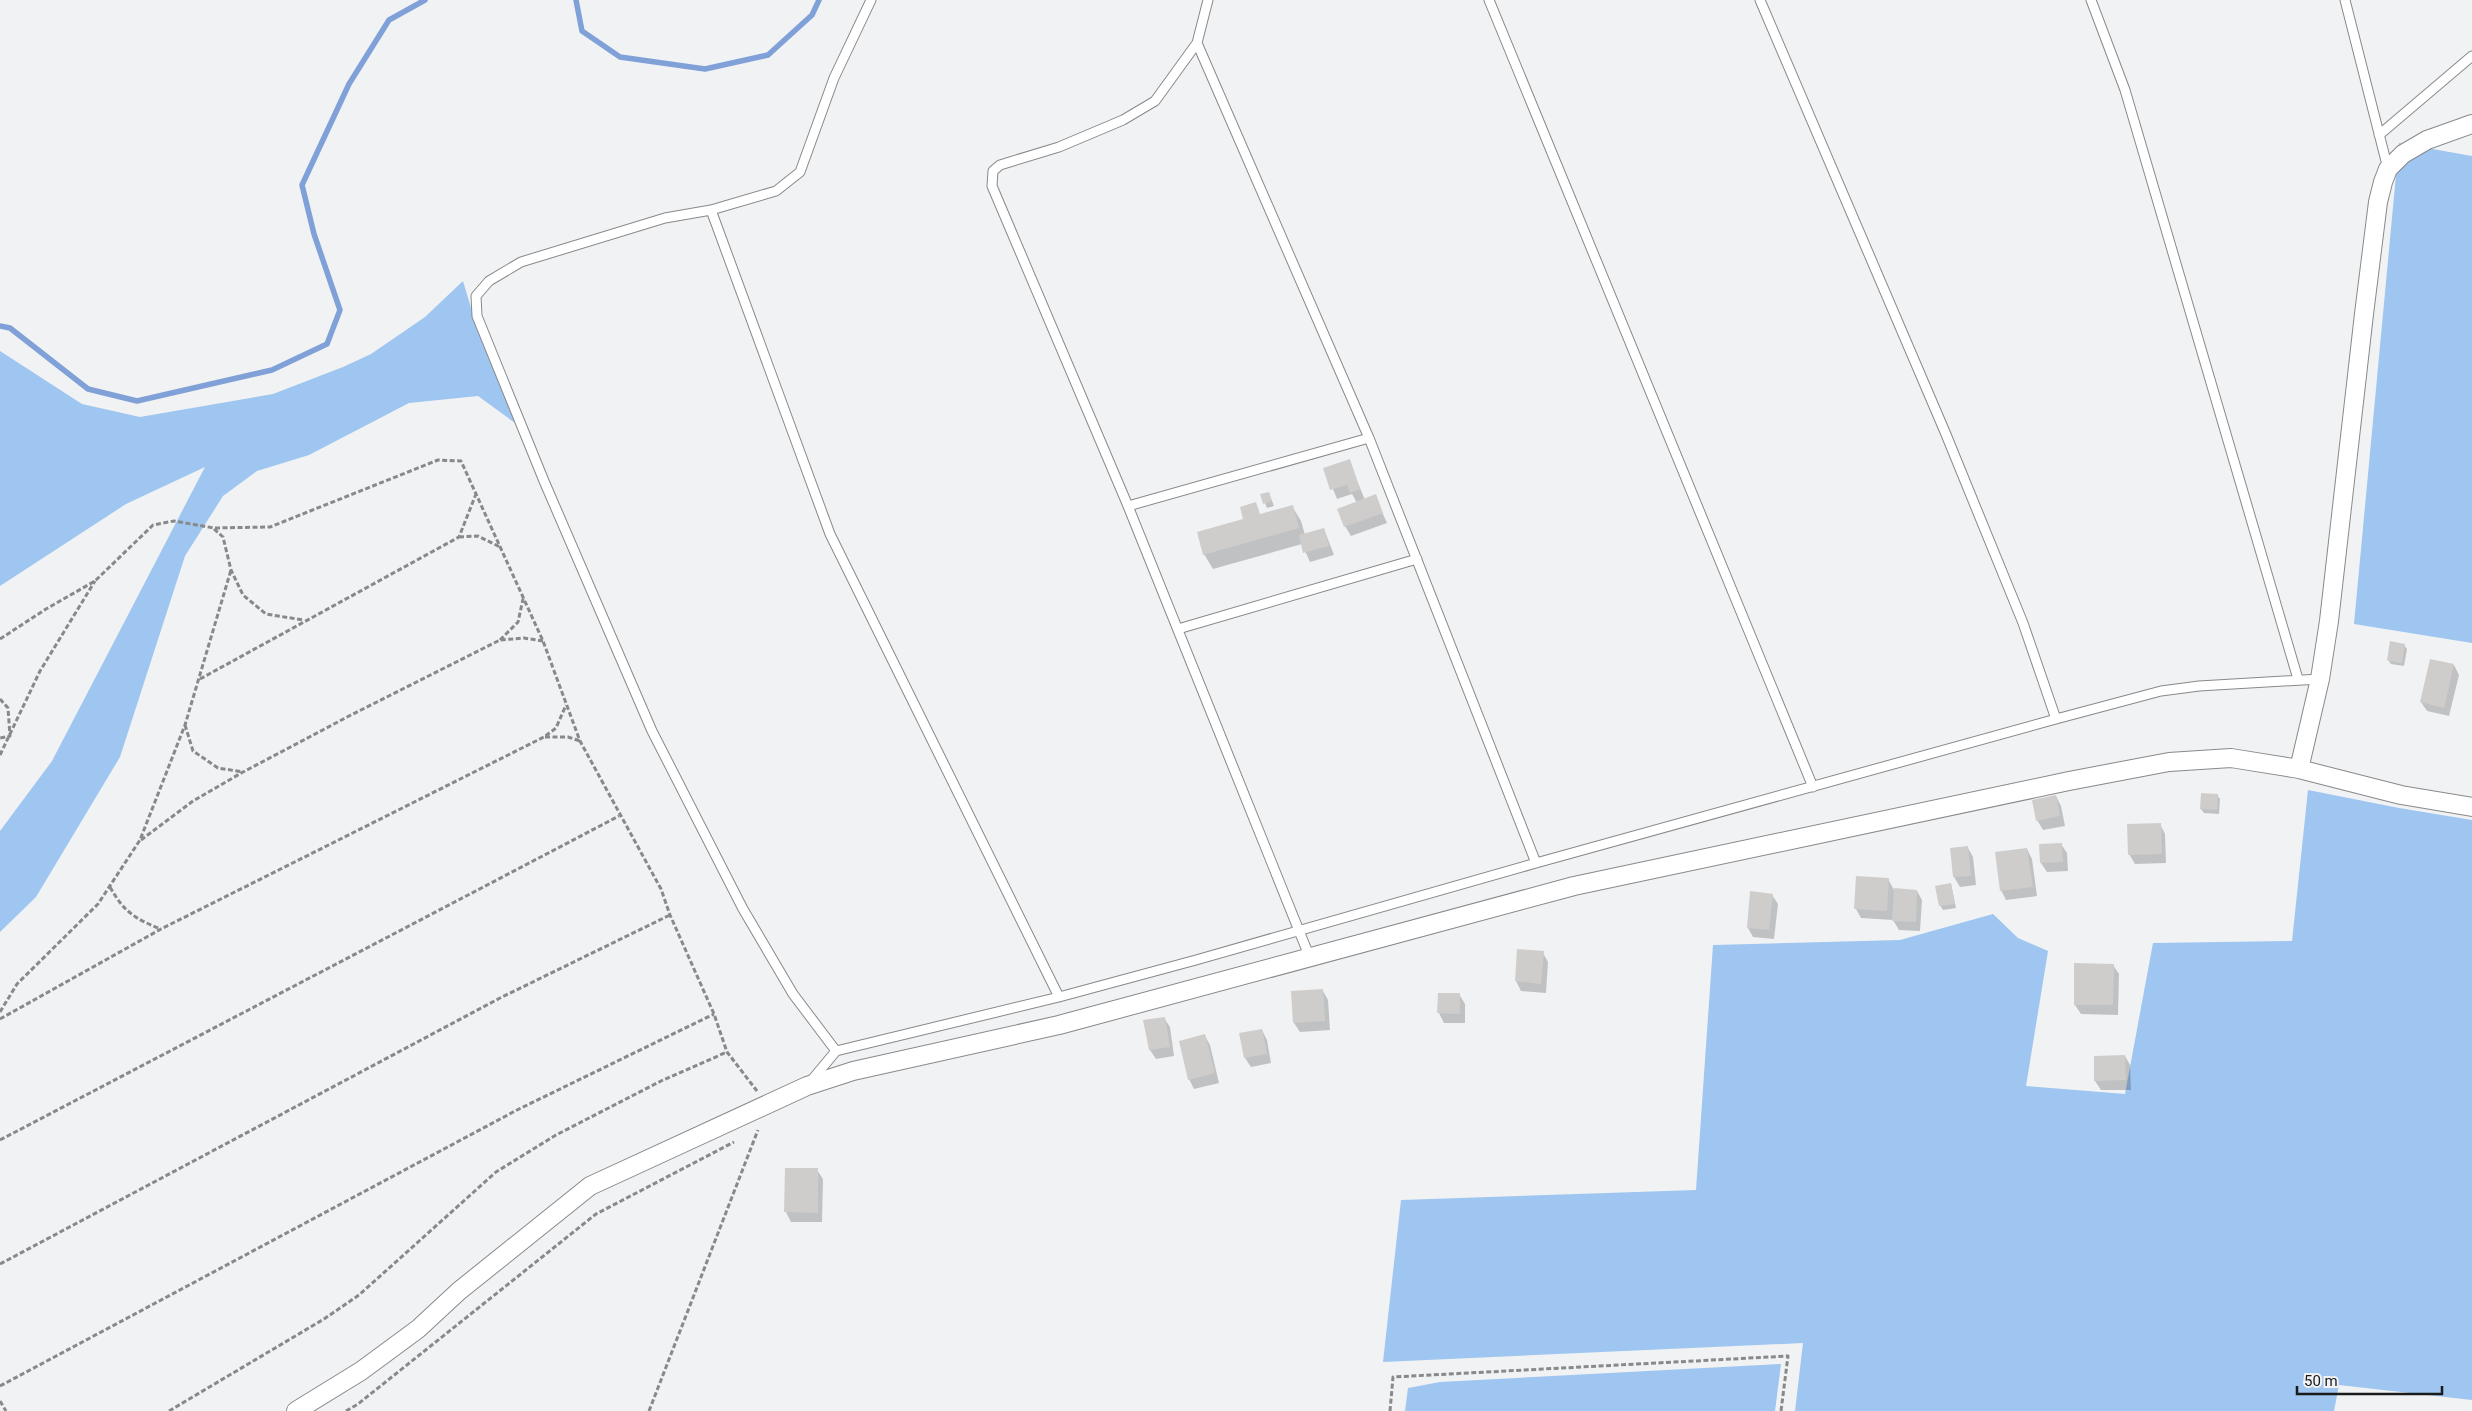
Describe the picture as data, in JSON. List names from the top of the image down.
{
  "scale_bar": "50 m"
}
